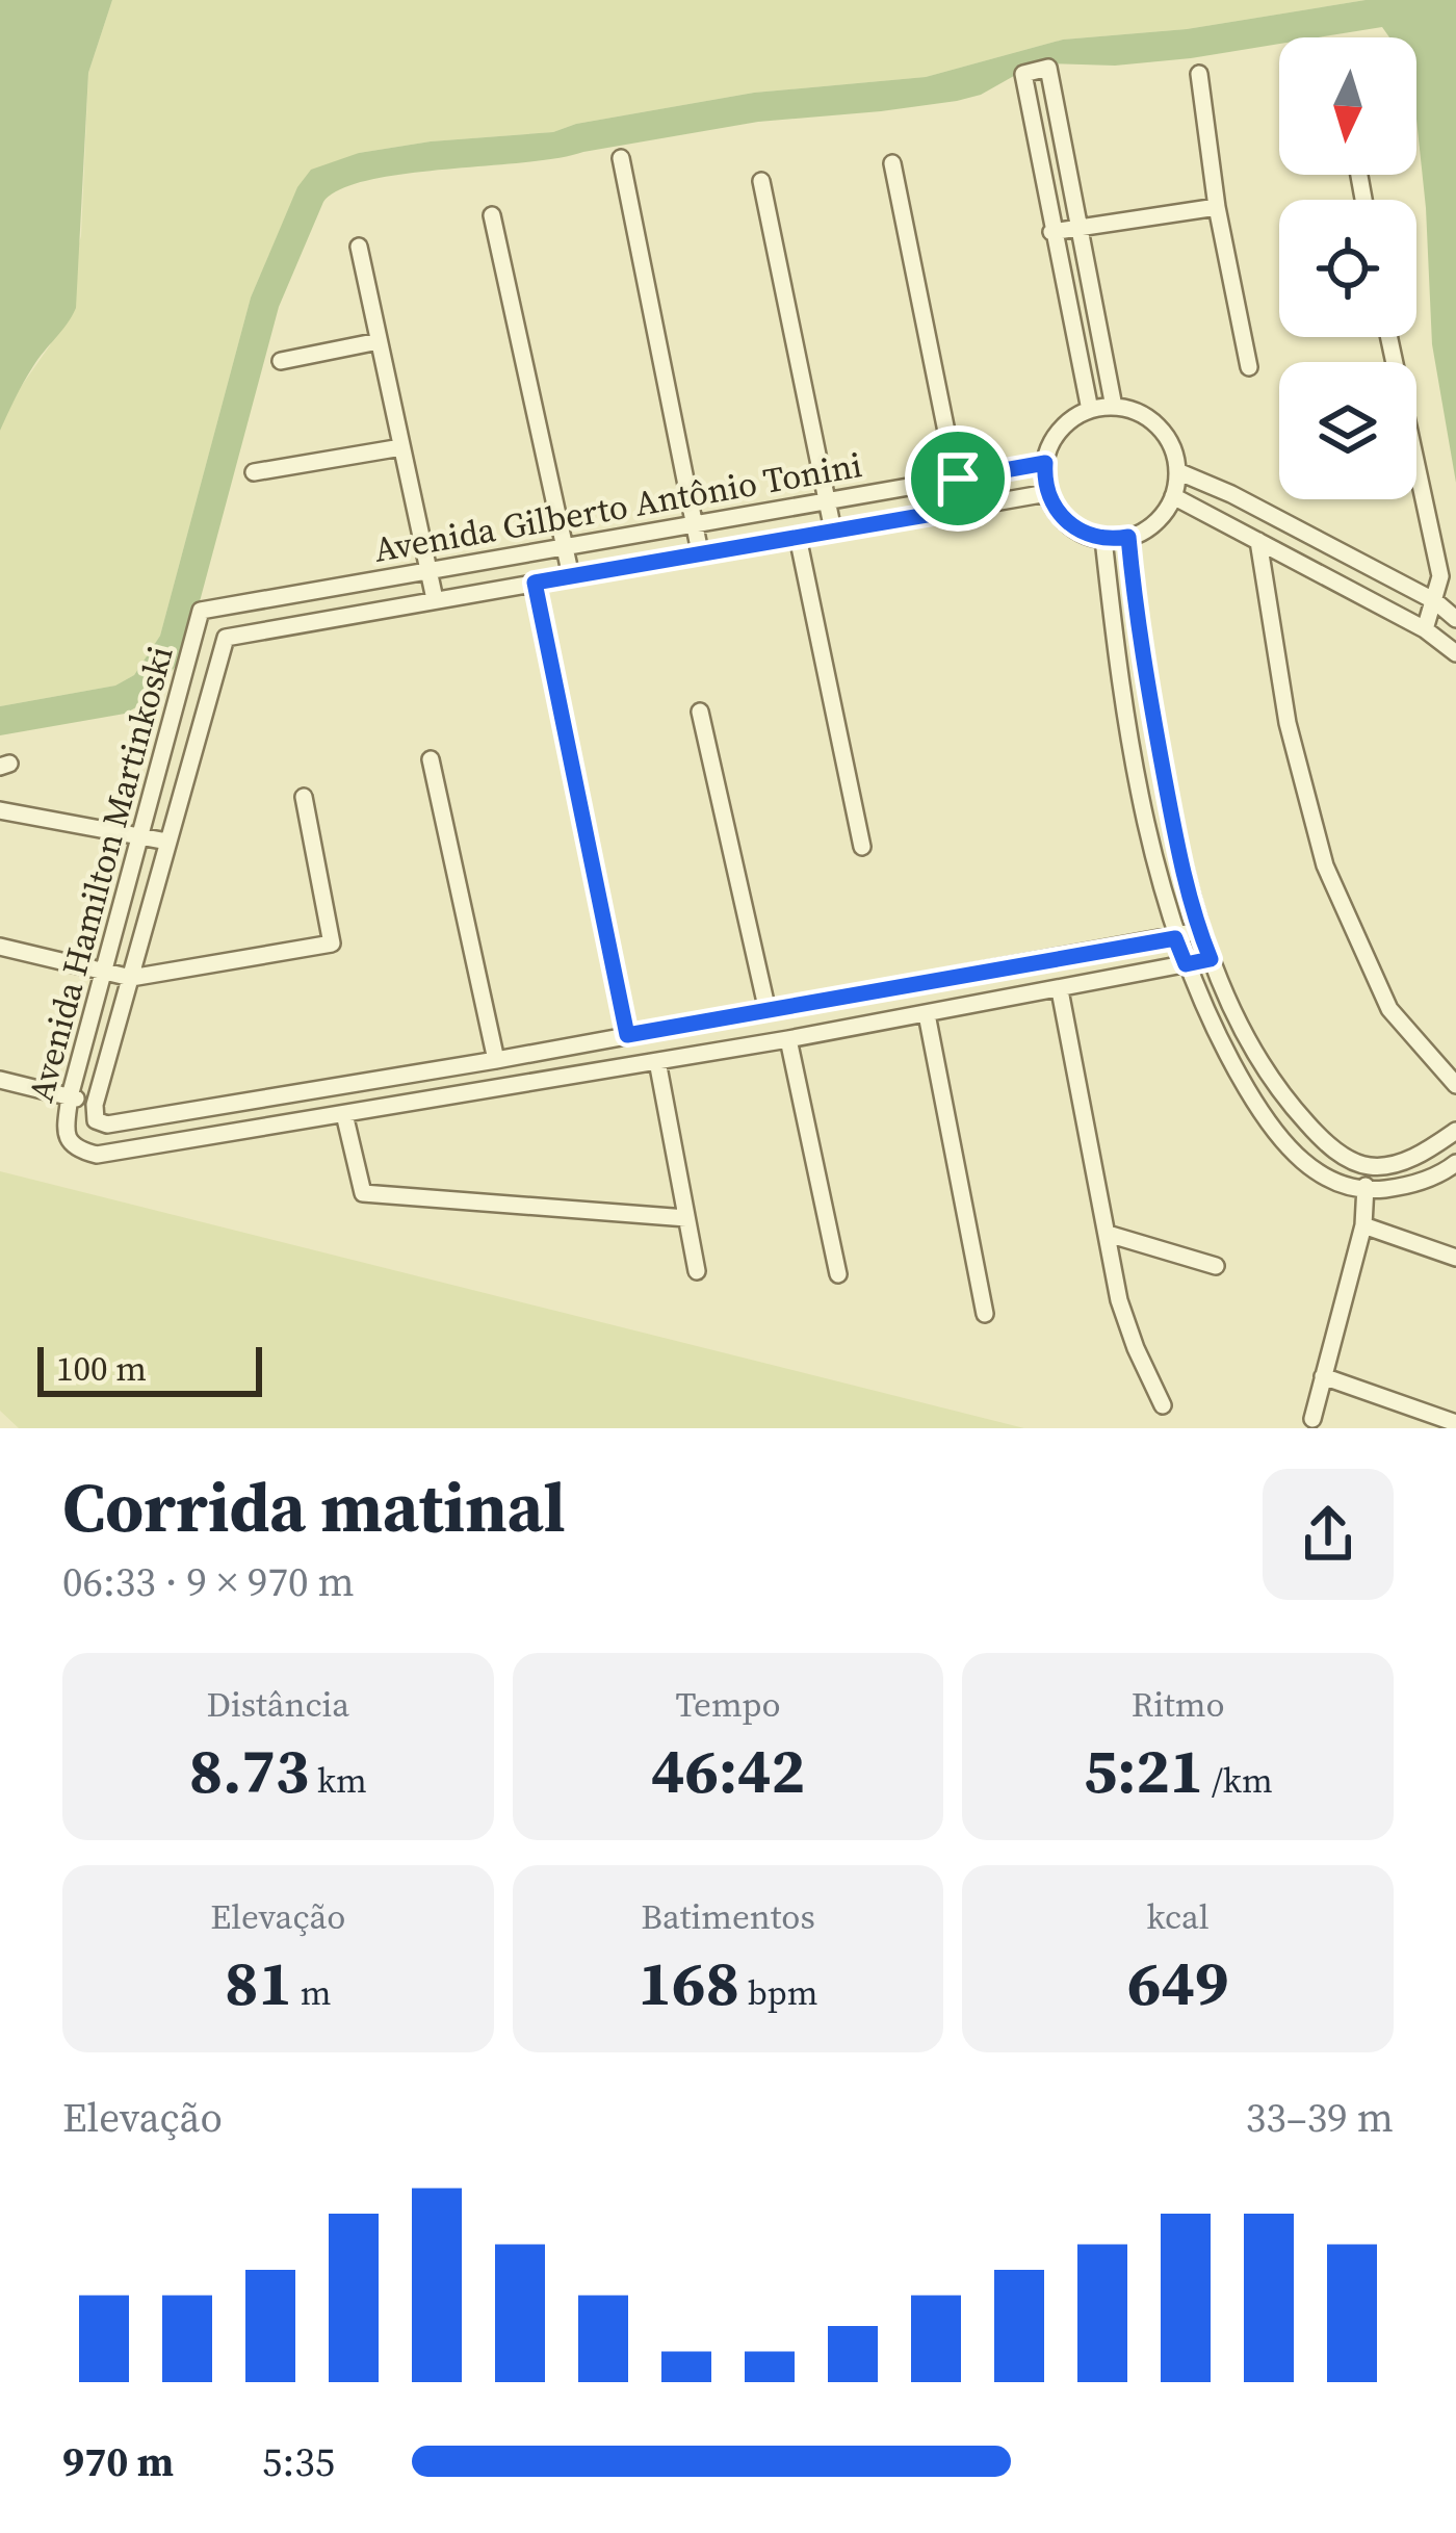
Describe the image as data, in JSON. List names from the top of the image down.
{
  "streets": {
    "street": ["Avenida Gilberto Antônio Tonini", "Avenida Hamilton Martinkoski"]
  },
  "crossings": [
    ["Avenida Gilberto Antônio Tonini", "Avenida Hamilton Martinkoski"]
  ],
  "scale_bar": "100 m",
  "north": "bottom",
  "page": {
    "scale": "100 m",
    "heading": ["Corrida matinal", "06:33 · 9 × 970 m"],
    "stats": [
      ["Distância", "8.73 km"],
      ["Tempo", "46:42"],
      ["Ritmo", "5:21 /km"],
      ["Elevação", "81 m"],
      ["Batimentos", "168 bpm"],
      ["kcal", "649"]
    ],
    "chart": ["Elevação", "33–39 m"],
    "list": [
      {
        "name": "970 m",
        "note": "5:35"
      }
    ]
  }
}
